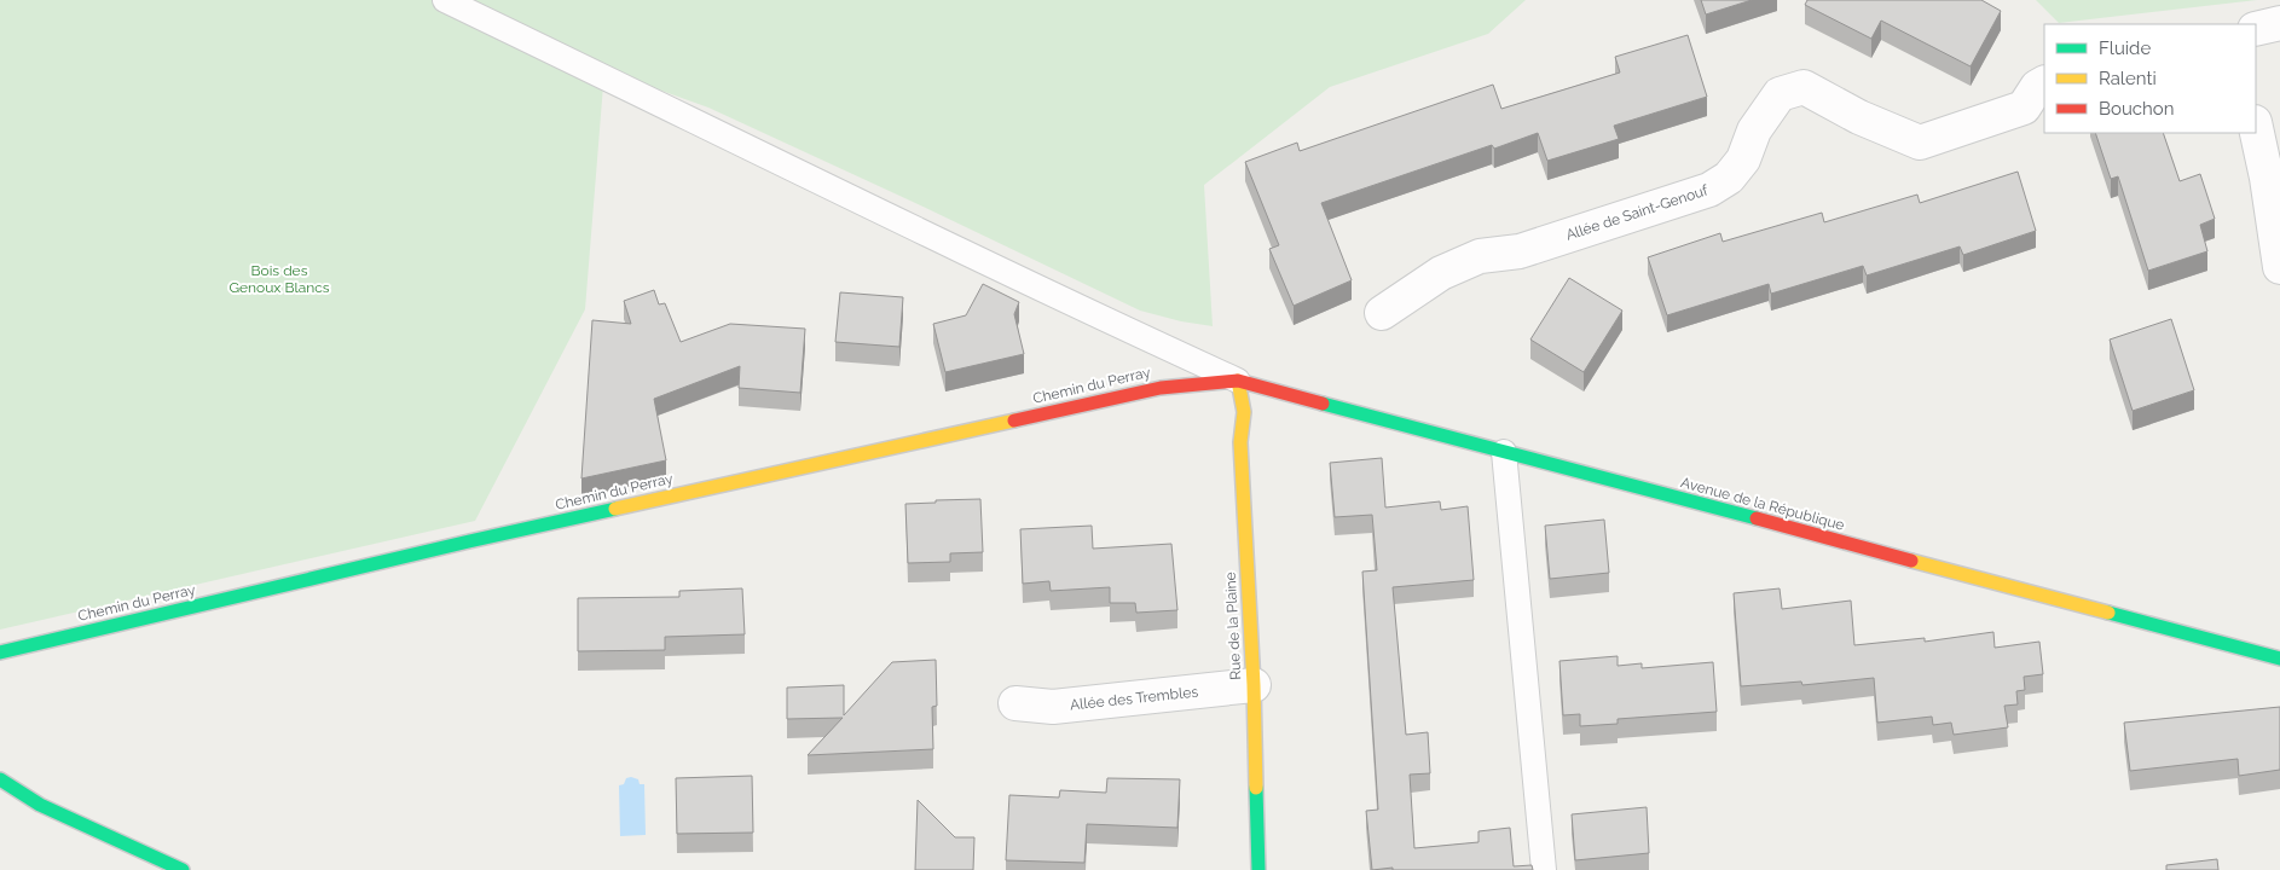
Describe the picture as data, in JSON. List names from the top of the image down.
{
  "streets": {
    "street": [
      "Allée de Saint-Genouf",
      "Chemin du Perray",
      "Avenue de la République",
      "Rue de la Plaine",
      "Allée des Trembles"
    ]
  },
  "crossings": [
    ["Chemin du Perray", "Avenue de la République"],
    ["Chemin du Perray", "Rue de la Plaine"],
    ["Avenue de la République", "Rue de la Plaine"],
    ["Rue de la Plaine", "Allée des Trembles"]
  ],
  "parks": ["Bois des Genoux Blancs"],
  "legend": ["Fluide", "Ralenti", "Bouchon"]
}
